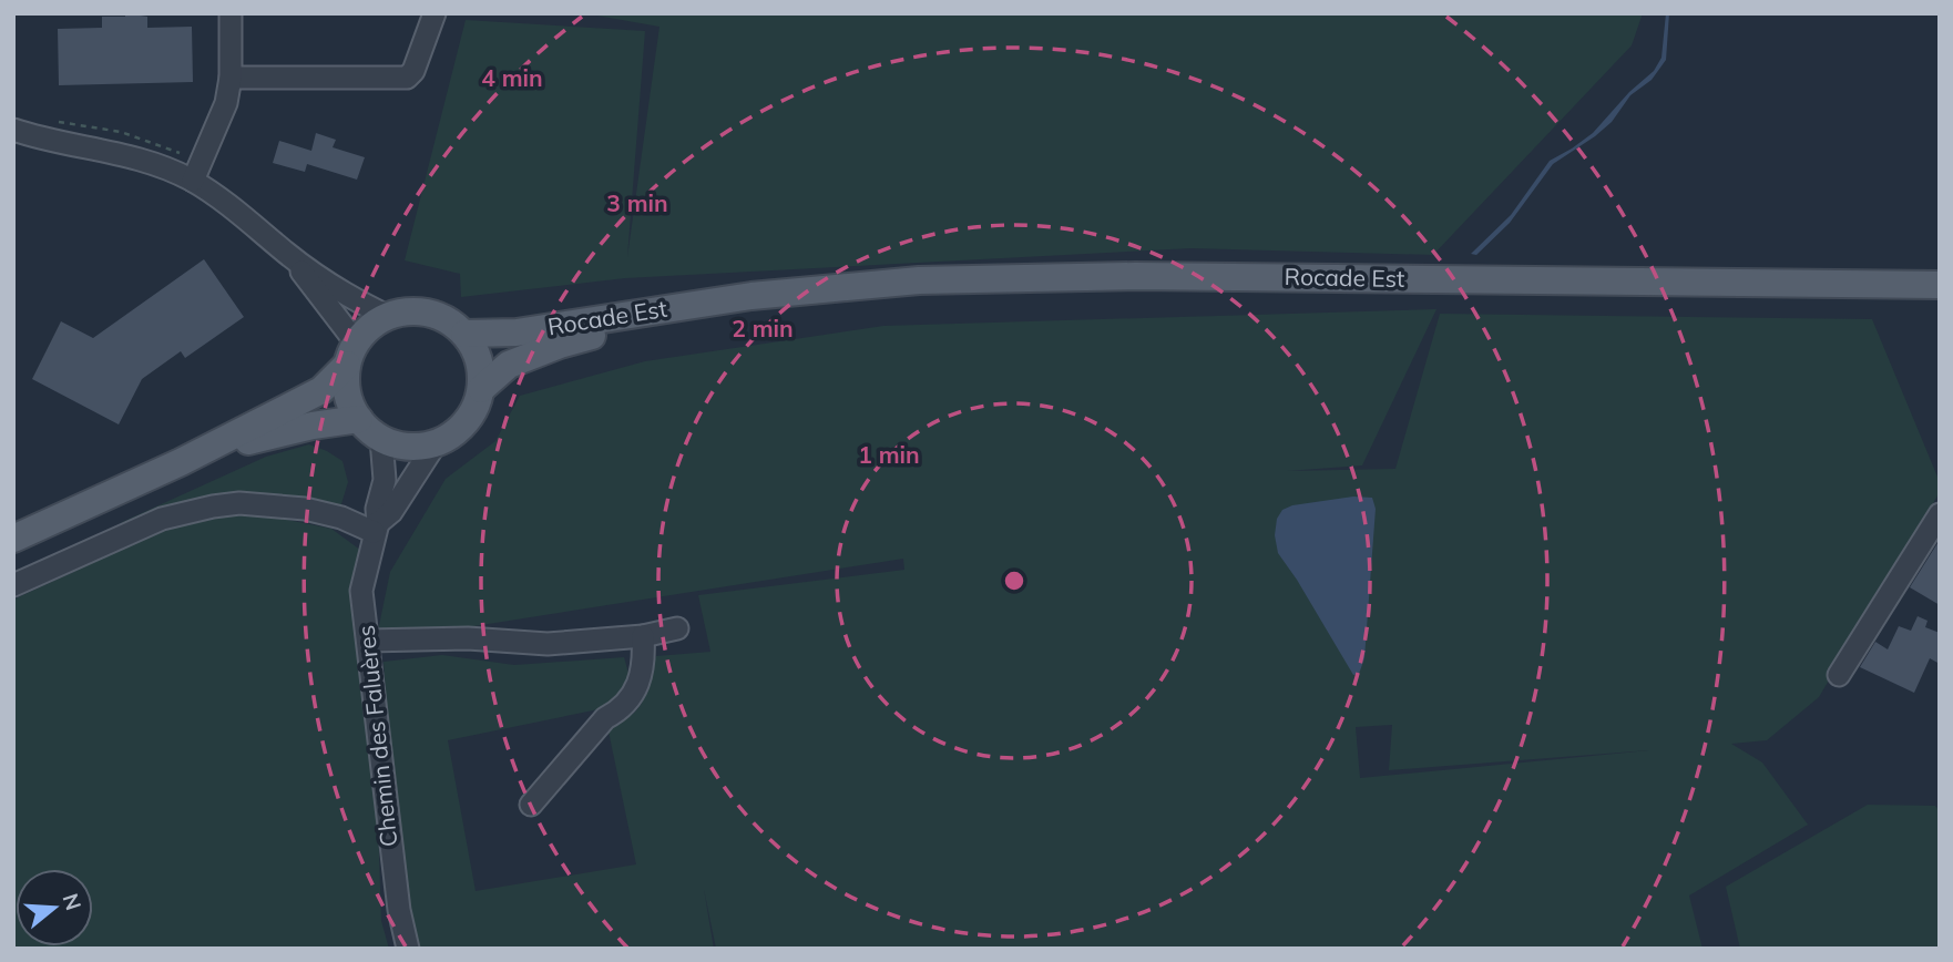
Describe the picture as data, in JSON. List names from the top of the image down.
{
  "streets": {
    "main road": ["Rocade Est"],
    "street": ["Chemin des Faluères"]
  },
  "crossings": [
    ["Rocade Est", "Chemin des Faluères"]
  ],
  "north": "right",
  "rings": [
    "4 min",
    "3 min",
    "2 min",
    "1 min"
  ]
}
